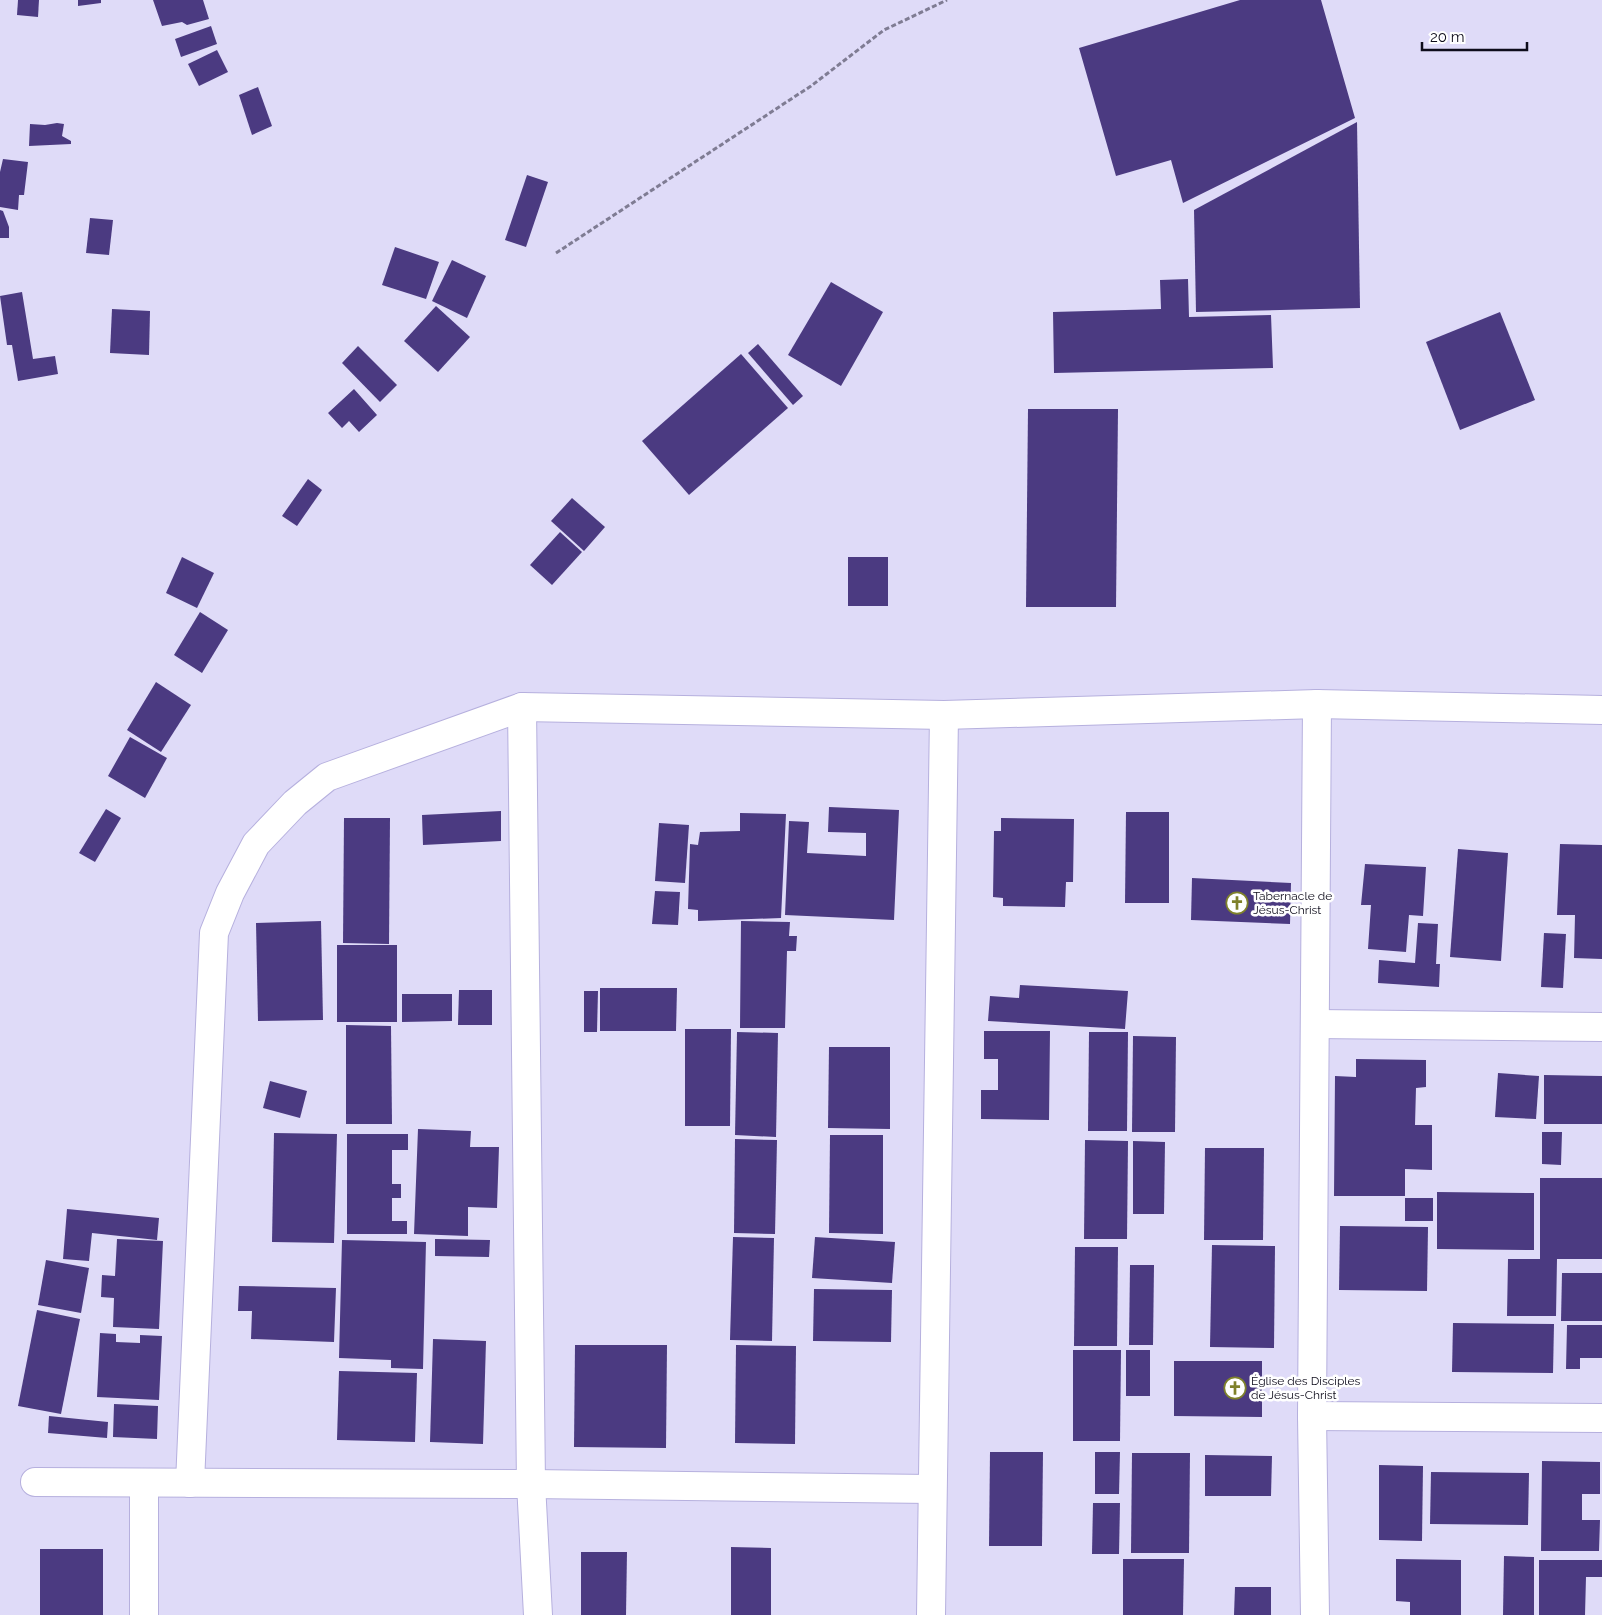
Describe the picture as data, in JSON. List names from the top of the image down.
{
  "places": {
    "church": ["Tabernacle de Jésus-Christ", "Église des Disciples de Jésus-Christ"]
  },
  "scale_bar": "20 m"
}
